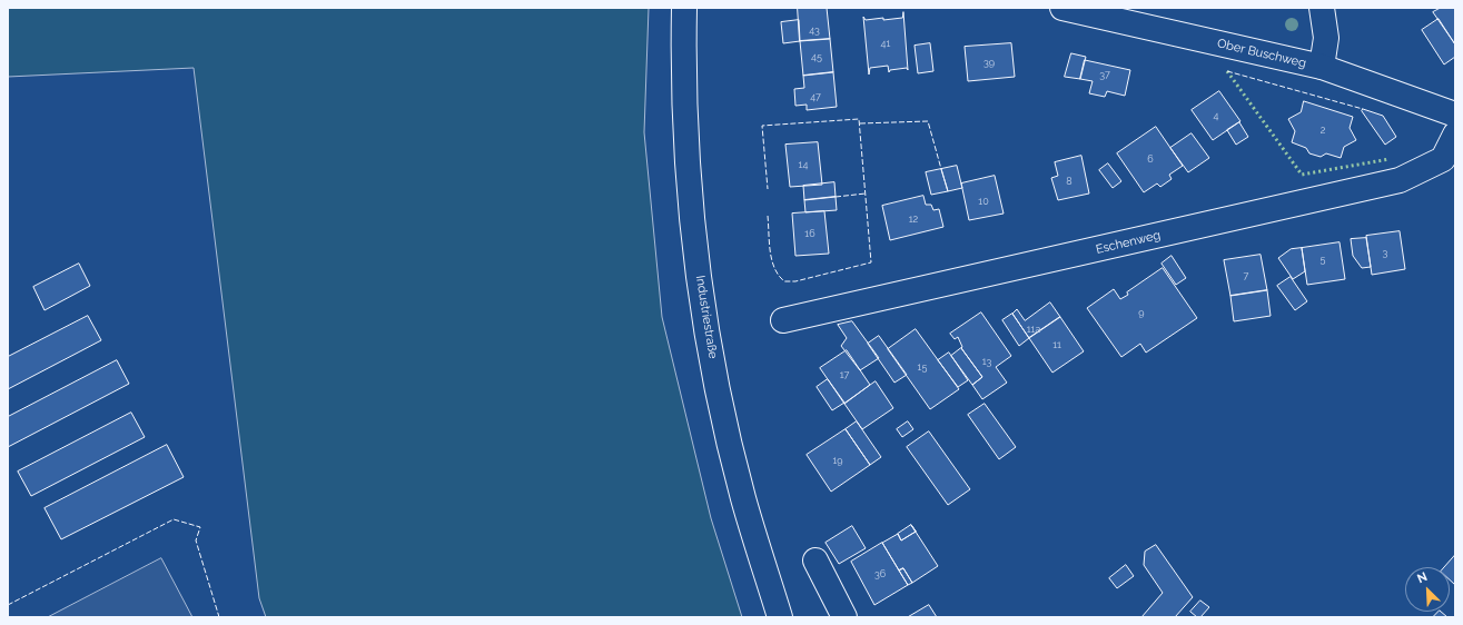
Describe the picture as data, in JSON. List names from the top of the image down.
{
  "streets": {
    "street": ["Ober Buschweg", "Eschenweg", "Industriestraße"]
  },
  "house_numbers": [
    "43",
    "41",
    "45",
    "39",
    "37",
    "47",
    "4",
    "2",
    "6",
    "14",
    "8",
    "10",
    "12",
    "16",
    "3",
    "5",
    "7",
    "9",
    "11a",
    "11",
    "13",
    "15",
    "17",
    "19",
    "36"
  ],
  "north": "top left"
}
